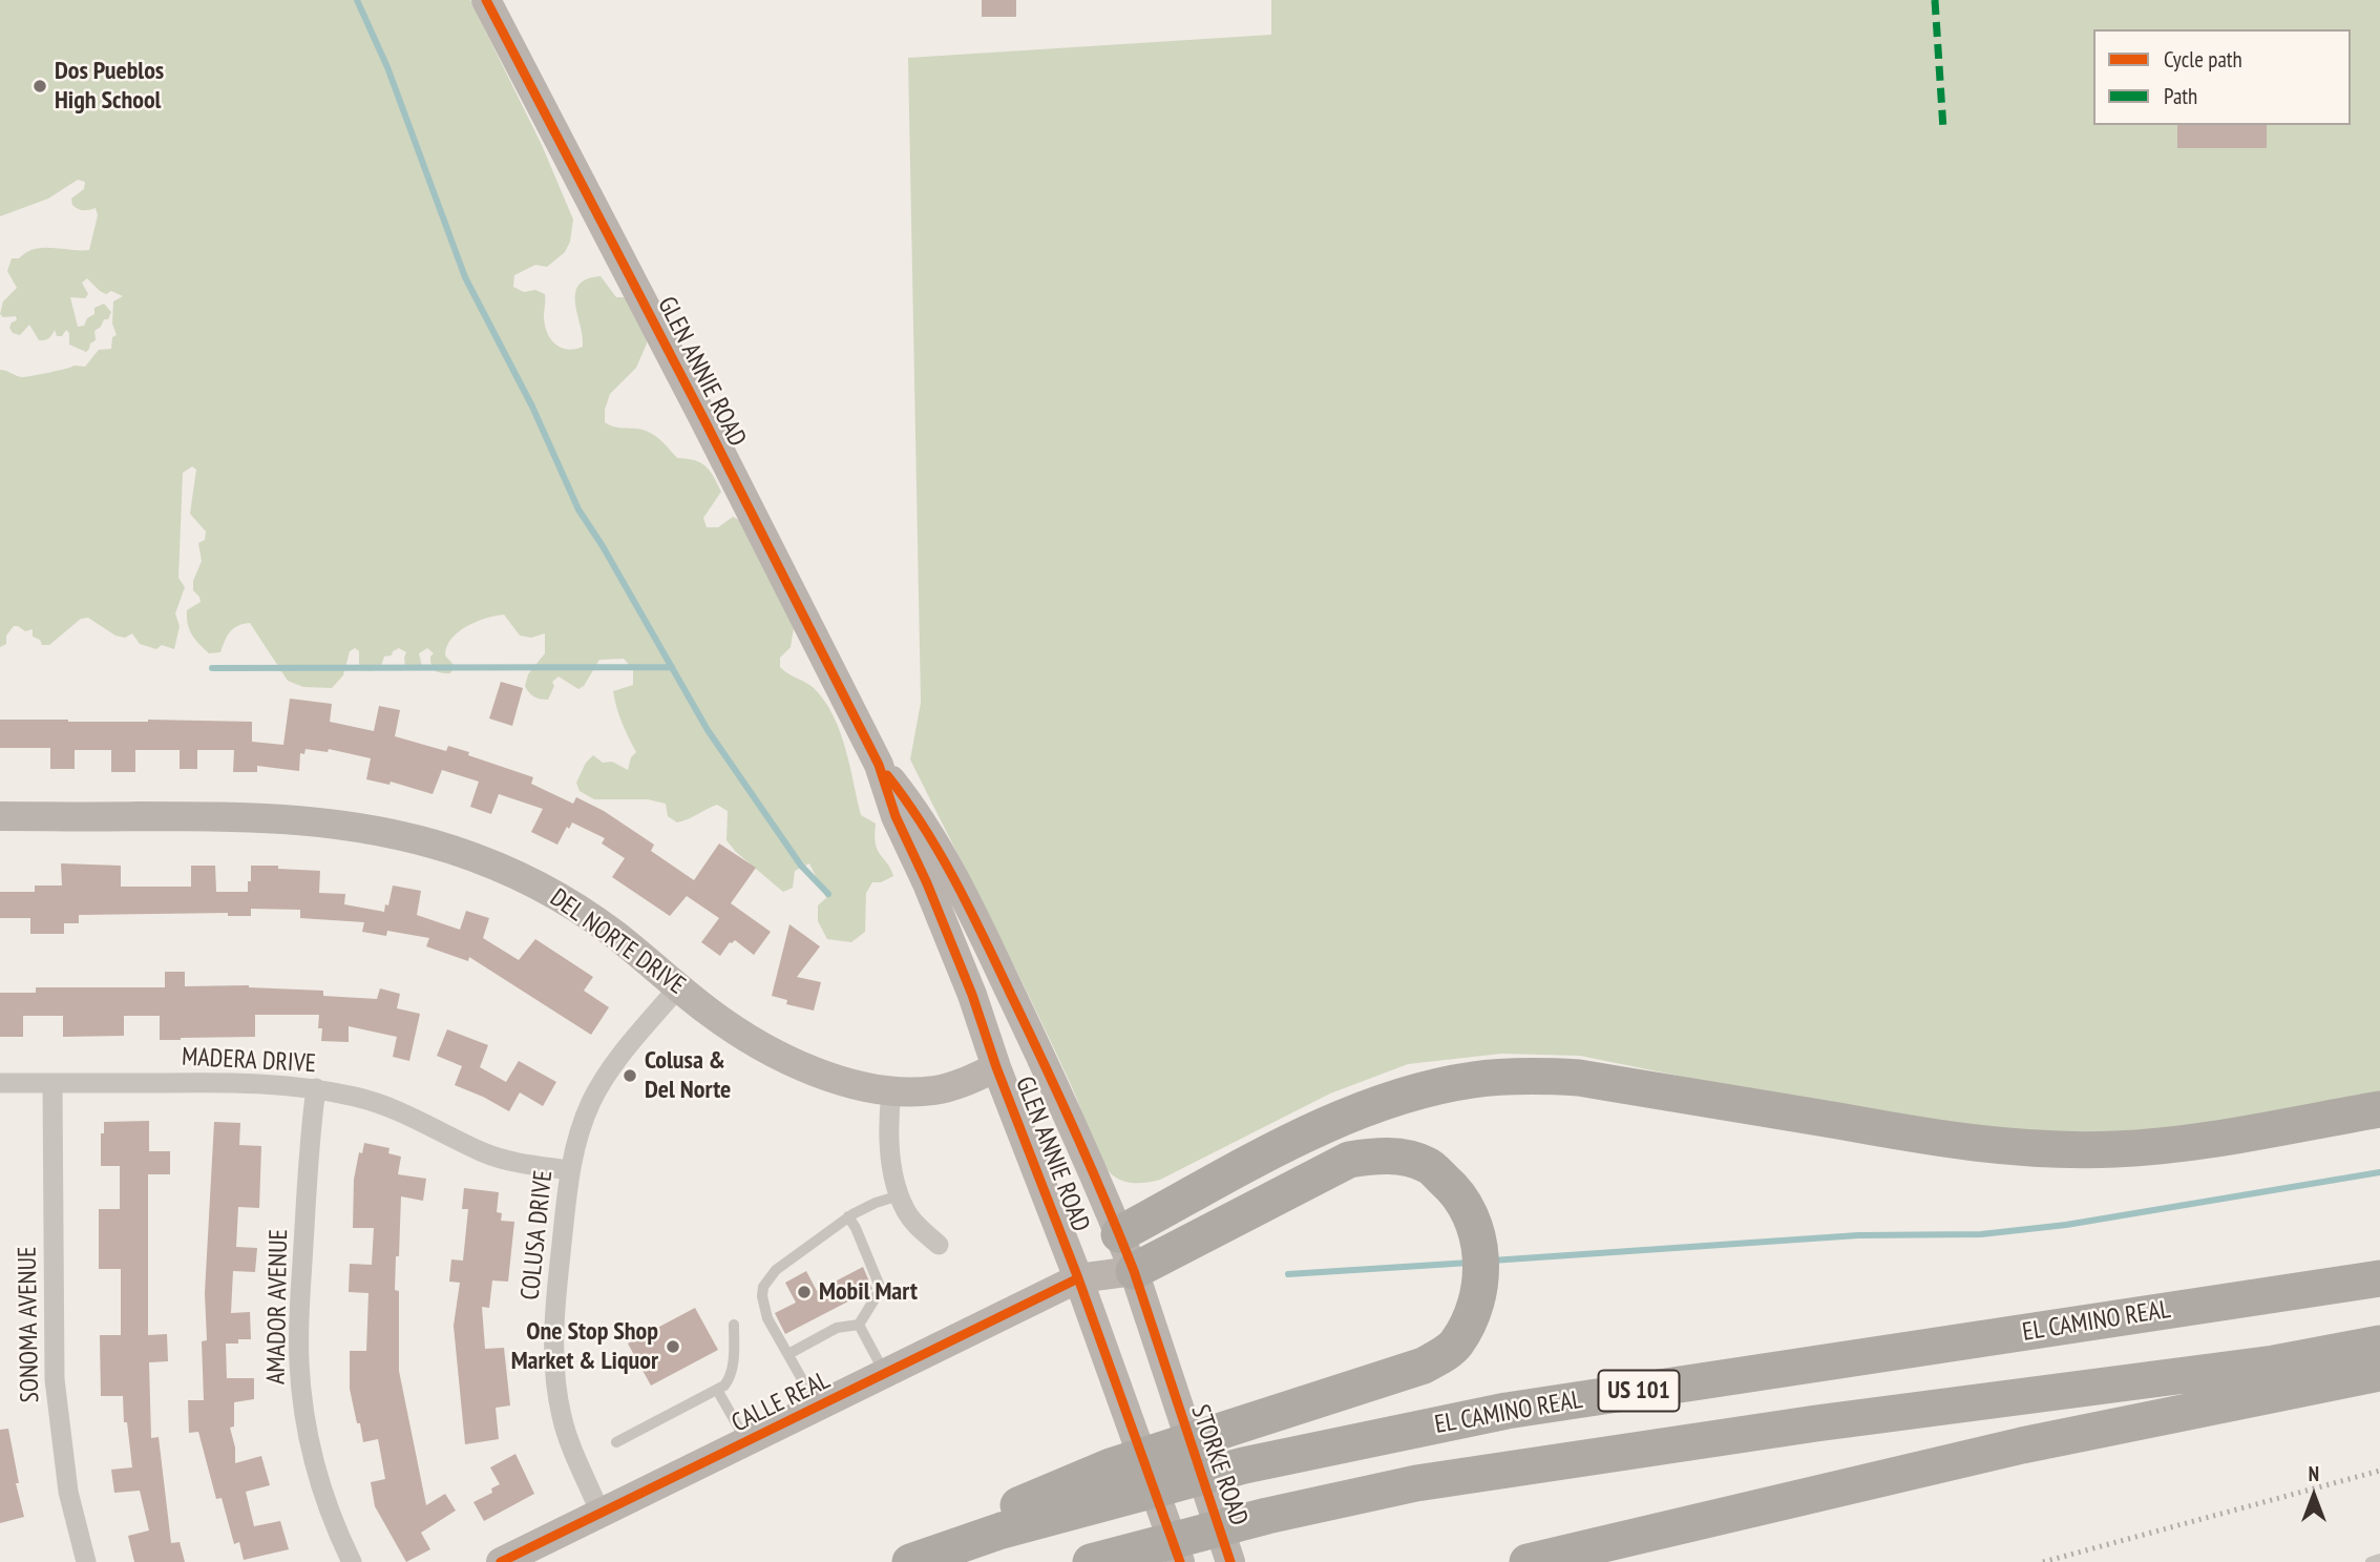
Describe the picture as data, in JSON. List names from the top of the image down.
{
  "streets": {
    "highway": ["EL CAMINO REAL", "US 101"],
    "main road": [
      "GLEN ANNIE ROAD",
      "DEL NORTE DRIVE",
      "CALLE REAL",
      "STORKE ROAD"
    ],
    "street": [
      "MADERA DRIVE",
      "COLUSA DRIVE",
      "AMADOR AVENUE",
      "SONOMA AVENUE"
    ]
  },
  "crossings": [
    ["GLEN ANNIE ROAD", "DEL NORTE DRIVE"],
    ["GLEN ANNIE ROAD", "CALLE REAL"],
    ["GLEN ANNIE ROAD", "STORKE ROAD"],
    ["DEL NORTE DRIVE", "COLUSA DRIVE"],
    ["MADERA DRIVE", "COLUSA DRIVE"],
    ["MADERA DRIVE", "AMADOR AVENUE"],
    ["MADERA DRIVE", "SONOMA AVENUE"],
    ["COLUSA DRIVE", "CALLE REAL"]
  ],
  "places": [
    "Dos Pueblos High School",
    "Colusa & Del Norte",
    "Mobil Mart",
    "One Stop Shop Market & Liquor"
  ],
  "legend": ["Cycle path", "Path"],
  "north": "top"
}
